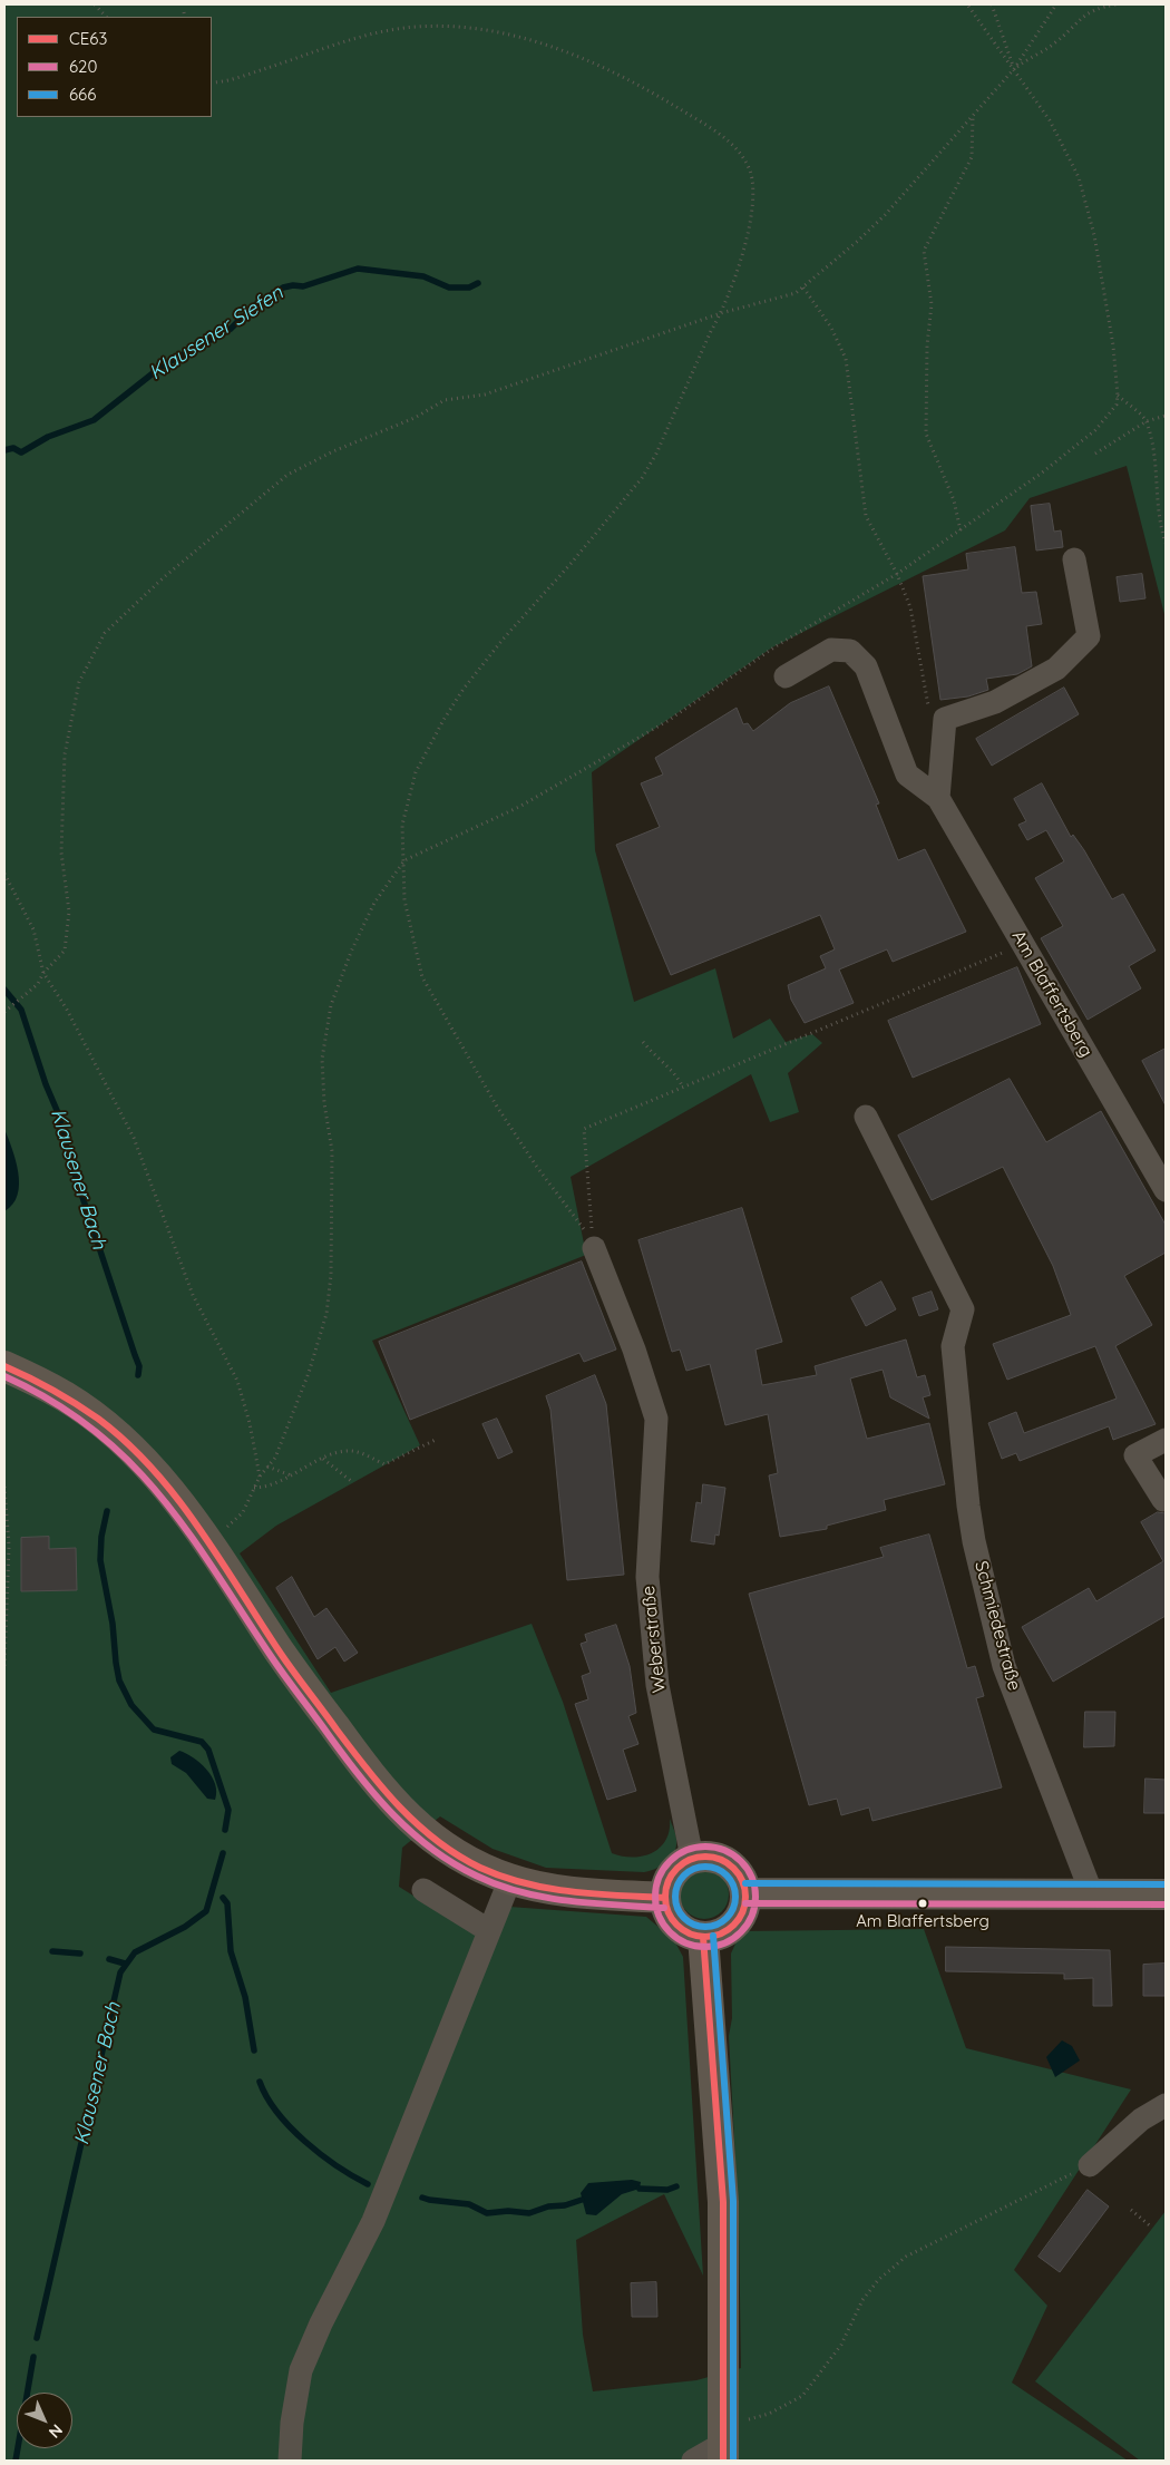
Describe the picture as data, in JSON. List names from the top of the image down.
{
  "streets": {
    "street": ["Am Blaffertsberg", "Schmiedestraße", "Weberstraße"]
  },
  "water": ["Klausener Siefen", "Klausener Bach"],
  "places": ["Am Blaffertsberg"],
  "lines": ["transit line CE63", "transit line 620", "transit line 666"],
  "legend": ["CE63", "620", "666"],
  "north": "bottom right"
}
